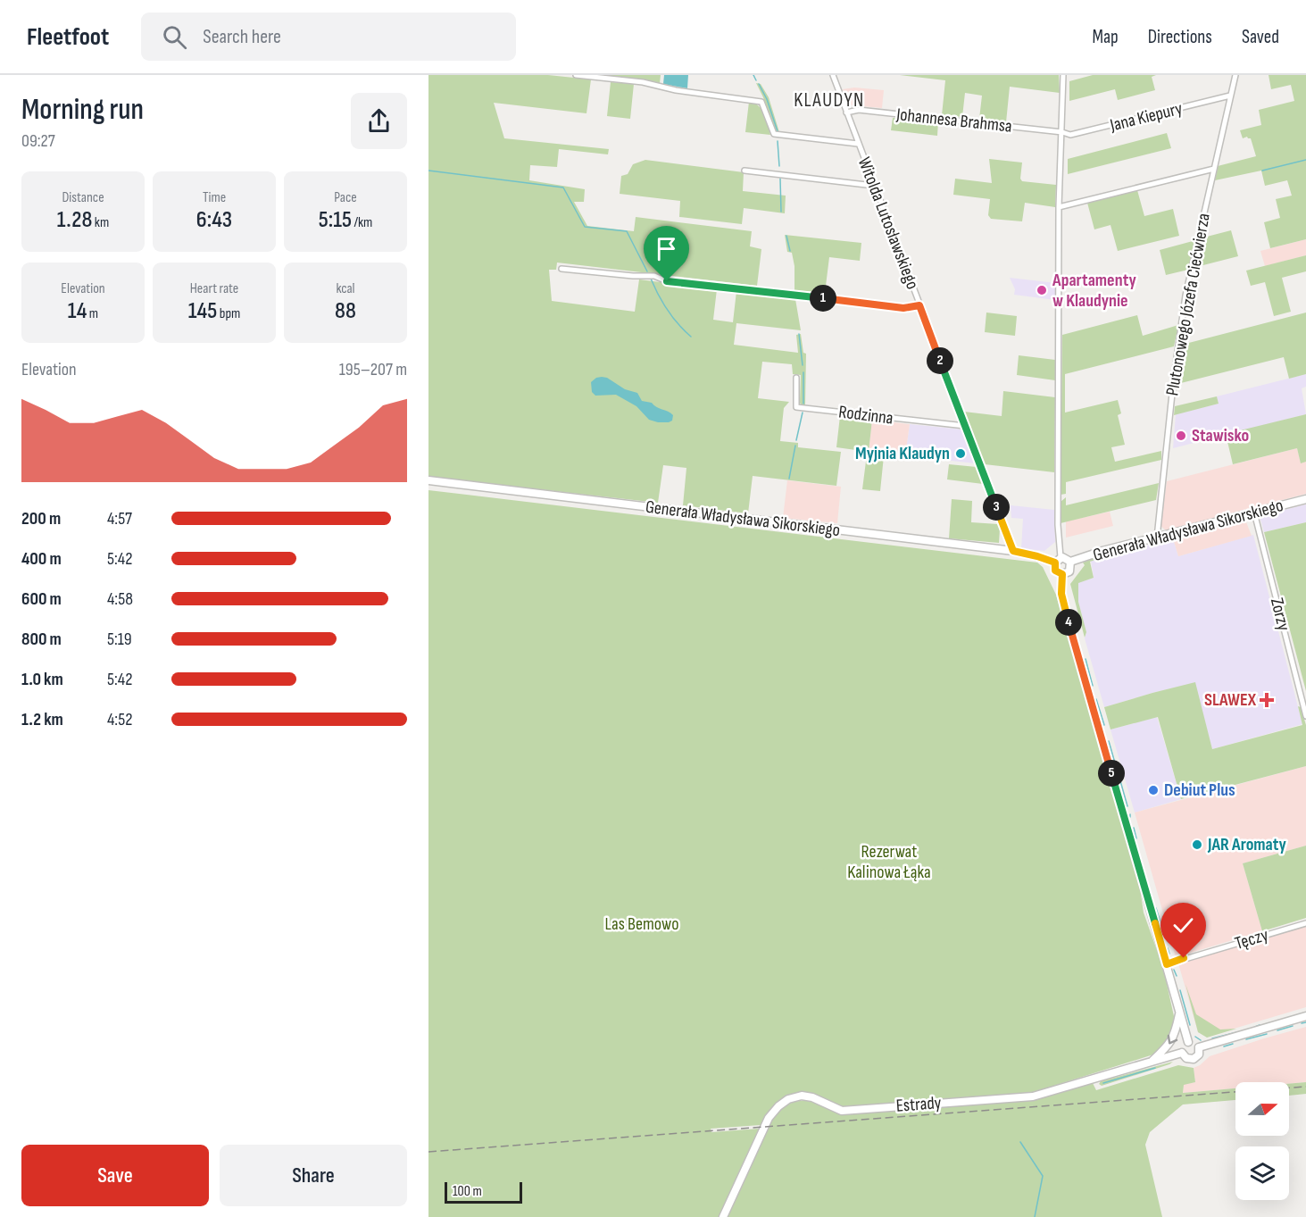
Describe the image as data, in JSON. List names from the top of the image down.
{
  "streets": {
    "main road": ["Generała Władysława Sikorskiego", "Estrady"],
    "street": [
      "Jana Kiepury",
      "Johannesa Brahmsa",
      "Witolda Lutosławskiego",
      "Plutonowego Józefa Ciećwierza",
      "Rodzinna",
      "Zorzy",
      "Tęczy"
    ]
  },
  "crossings": [
    ["Jana Kiepury", "Johannesa Brahmsa"],
    ["Jana Kiepury", "Plutonowego Józefa Ciećwierza"],
    ["Johannesa Brahmsa", "Witolda Lutosławskiego"],
    ["Witolda Lutosławskiego", "Rodzinna"],
    ["Witolda Lutosławskiego", "Generała Władysława Sikorskiego"],
    ["Plutonowego Józefa Ciećwierza", "Generała Władysława Sikorskiego"],
    ["Generała Władysława Sikorskiego", "Zorzy"]
  ],
  "districts": ["KLAUDYN"],
  "parks": ["Rezerwat Kalinowa Łąka", "Las Bemowo"],
  "places": {
    "other": [
      "Apartamenty w Klaudynie",
      "Stawisko",
      "Myjnia Klaudyn",
      "Debiut Plus",
      "JAR Aromaty"
    ],
    "health": ["SLAWEX"]
  },
  "scale_bar": "100 m",
  "north": "right",
  "page": {
    "header": "Fleetfoot",
    "search": "Search here",
    "nav": ["Map", "Directions", "Saved"],
    "heading": ["Morning run", "09:27"],
    "stats": [
      ["Distance", "1.28 km"],
      ["Time", "6:43"],
      ["Pace", "5:15 /km"],
      ["Elevation", "14 m"],
      ["Heart rate", "145 bpm"],
      ["kcal", "88"]
    ],
    "pins": [
      "1",
      "2",
      "3",
      "4",
      "5"
    ],
    "chart": ["Elevation", "195–207 m"],
    "list": [
      {
        "name": "200 m",
        "note": "4:57"
      },
      {
        "name": "400 m",
        "note": "5:42"
      },
      {
        "name": "600 m",
        "note": "4:58"
      },
      {
        "name": "800 m",
        "note": "5:19"
      },
      {
        "name": "1.0 km",
        "note": "5:42"
      },
      {
        "name": "1.2 km",
        "note": "4:52"
      }
    ],
    "buttons": ["Save", "Share"],
    "scale": "100 m"
  }
}
